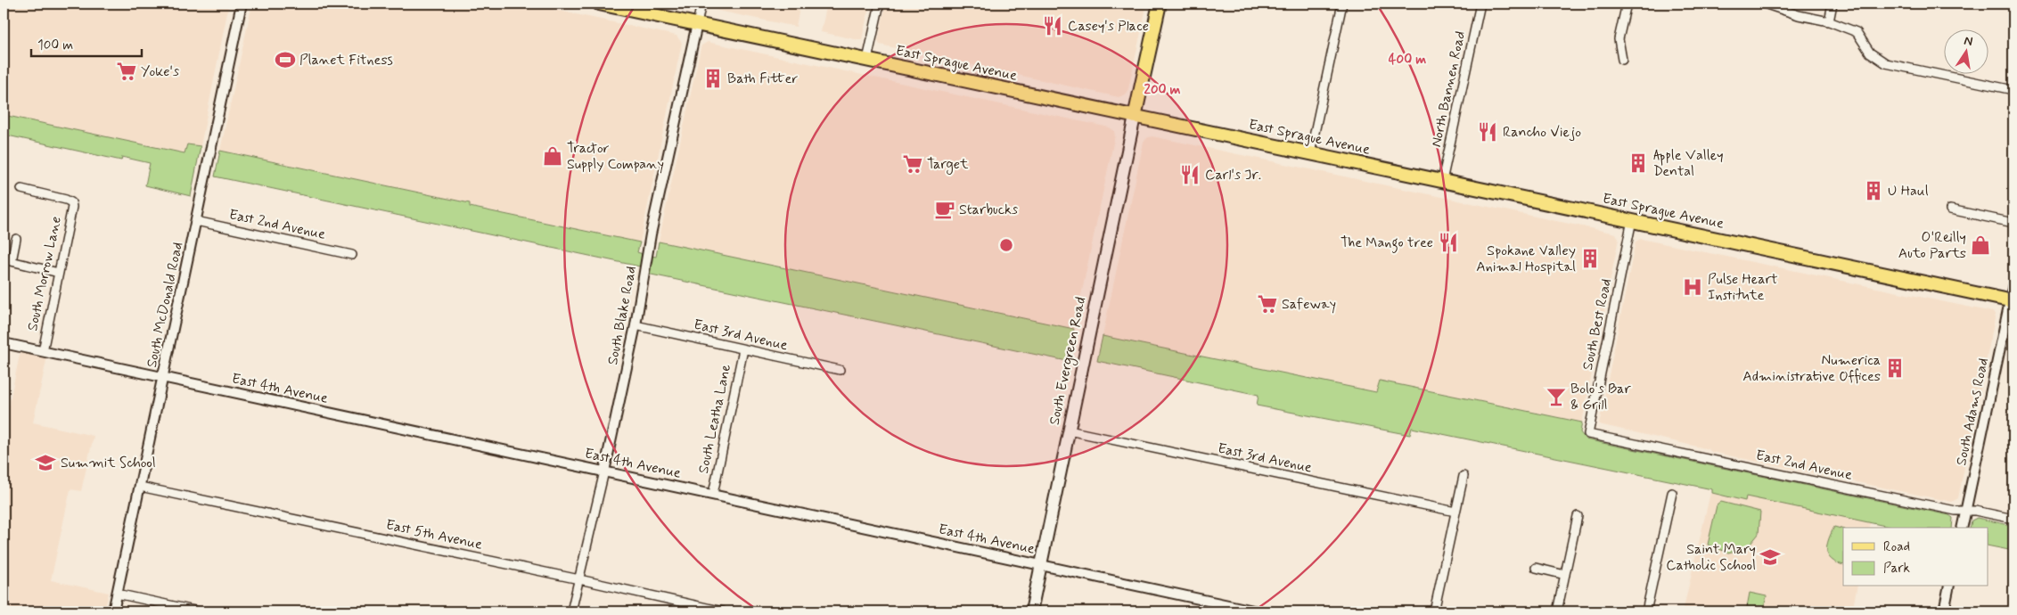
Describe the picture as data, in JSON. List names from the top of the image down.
{
  "streets": {
    "main road": ["East Sprague Avenue", "South Evergreen Road"],
    "street": [
      "North Bannen Road",
      "East 2nd Avenue",
      "South Morrow Lane",
      "South McDonald Road",
      "South Blake Road",
      "South Best Road",
      "East 3rd Avenue",
      "East 4th Avenue",
      "South Adams Road",
      "South Leatha Lane",
      "East 5th Avenue"
    ]
  },
  "crossings": [
    ["East Sprague Avenue", "North Bannen Road"],
    ["East Sprague Avenue", "South Blake Road"],
    ["East Sprague Avenue", "South Best Road"],
    ["East Sprague Avenue", "South Evergreen Road"],
    ["East Sprague Avenue", "South Adams Road"],
    ["East 2nd Avenue", "South McDonald Road"],
    ["East 2nd Avenue", "South Best Road"],
    ["East 2nd Avenue", "South Adams Road"],
    ["South Morrow Lane", "East 4th Avenue"],
    ["South McDonald Road", "East 4th Avenue"],
    ["South McDonald Road", "East 5th Avenue"],
    ["South Blake Road", "East 3rd Avenue"],
    ["South Blake Road", "East 4th Avenue"],
    ["South Blake Road", "East 5th Avenue"],
    ["East 3rd Avenue", "South Evergreen Road"],
    ["East 3rd Avenue", "South Leatha Lane"],
    ["South Evergreen Road", "East 4th Avenue"],
    ["East 4th Avenue", "South Leatha Lane"]
  ],
  "places": {
    "restaurant": [
      "Casey's Place",
      "Rancho Viejo",
      "Carl's Jr.",
      "The Mango tree"
    ],
    "sports": ["Planet Fitness"],
    "supermarket": ["Yoke's", "Target", "Safeway"],
    "building": [
      "Bath Fitter",
      "Apple Valley Dental",
      "U Haul",
      "Spokane Valley Animal Hospital",
      "Numerica Administrative Offices"
    ],
    "shop": ["Tractor Supply Company", "O'Reilly Auto Parts"],
    "cafe": ["Starbucks"],
    "hospital": ["Pulse Heart Institute"],
    "bar": ["Bolo's Bar & Grill"],
    "school or university": ["Summit School", "Saint Mary Catholic School"]
  },
  "legend": ["Road", "Park"],
  "scale_bar": "100 m",
  "north": "top",
  "rings": ["400 m", "200 m"]
}
